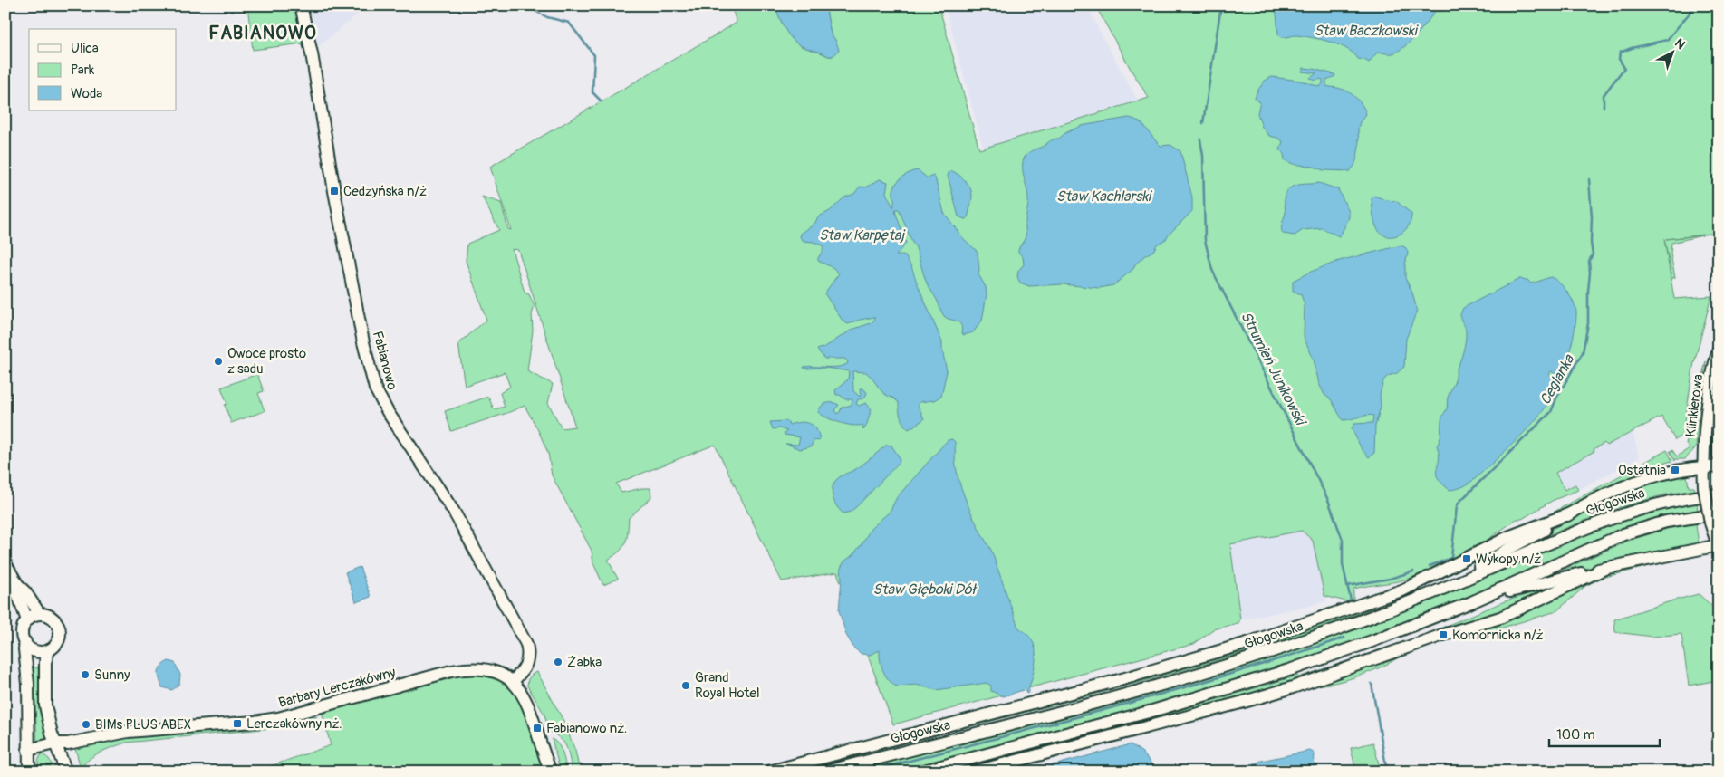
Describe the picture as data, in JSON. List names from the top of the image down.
{
  "streets": {
    "street": [
      "Fabianowo",
      "Klinkierowa",
      "Głogowska",
      "Barbary Lerczakówny"
    ]
  },
  "crossings": [
    ["Fabianowo", "Barbary Lerczakówny"]
  ],
  "districts": ["FABIANOWO"],
  "water": [
    "Staw Baczkowski",
    "Staw Kachlarski",
    "Staw Karpętaj",
    "Strumień Junikowski",
    "Ceglanka",
    "Staw Głęboki Dół"
  ],
  "places": {
    "transit": [
      "Cedzyńska n/ż",
      "Ostatnia",
      "Wykopy n/ż",
      "Komornicka n/ż",
      "Lerczakówny nż.",
      "Fabianowo nż."
    ],
    "other": [
      "Owoce prosto z sadu",
      "Żabka",
      "Sunny",
      "Grand Royal Hotel",
      "BIMs PLUS ABEX"
    ]
  },
  "legend": ["Ulica", "Park", "Woda"],
  "scale_bar": "100 m",
  "north": "top right"
}
